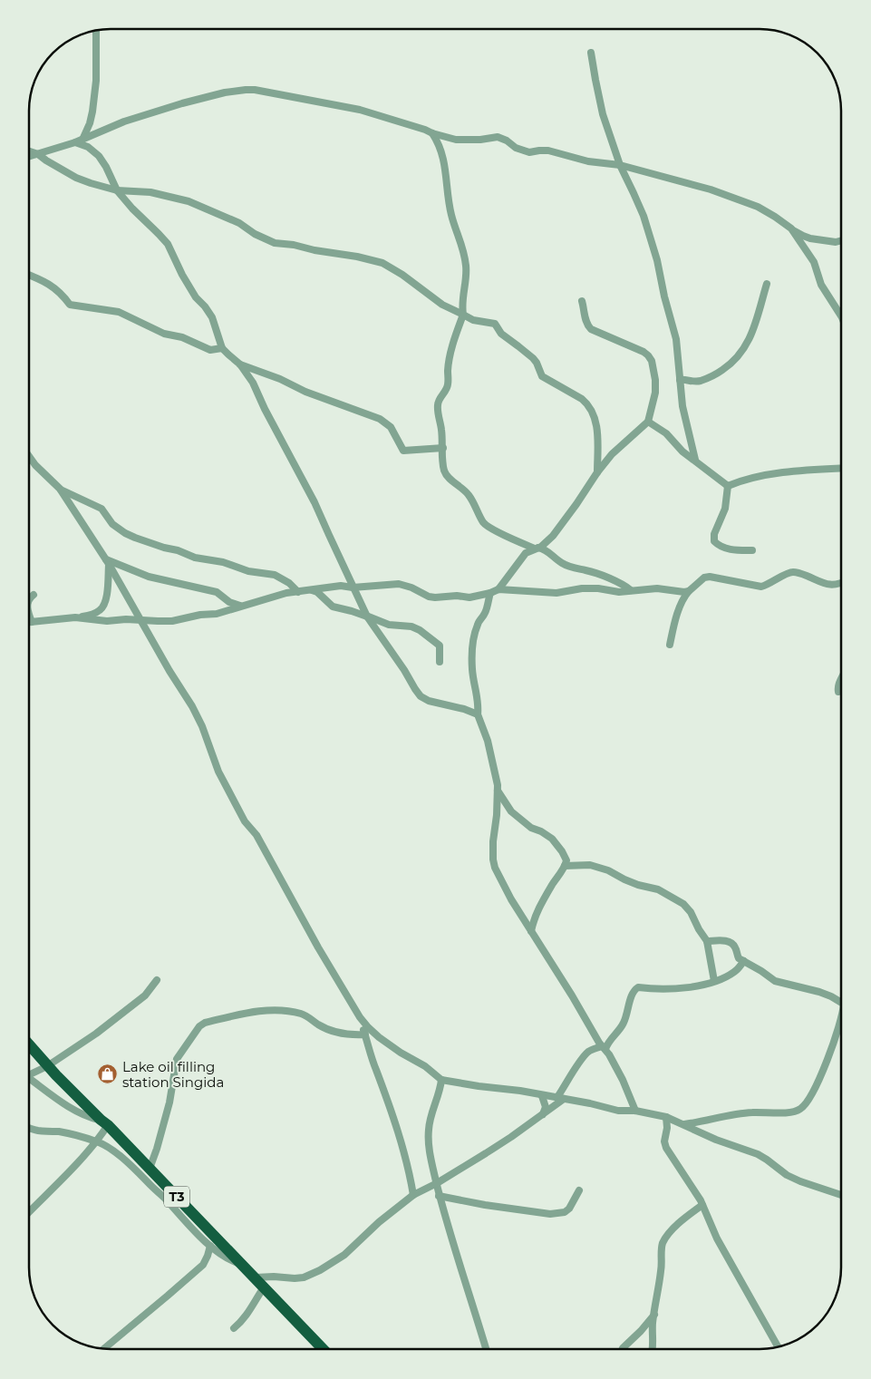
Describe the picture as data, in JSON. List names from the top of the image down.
{
  "streets": {
    "highway": ["T3"]
  },
  "places": {
    "shop": ["Lake oil filling station Singida"]
  }
}
